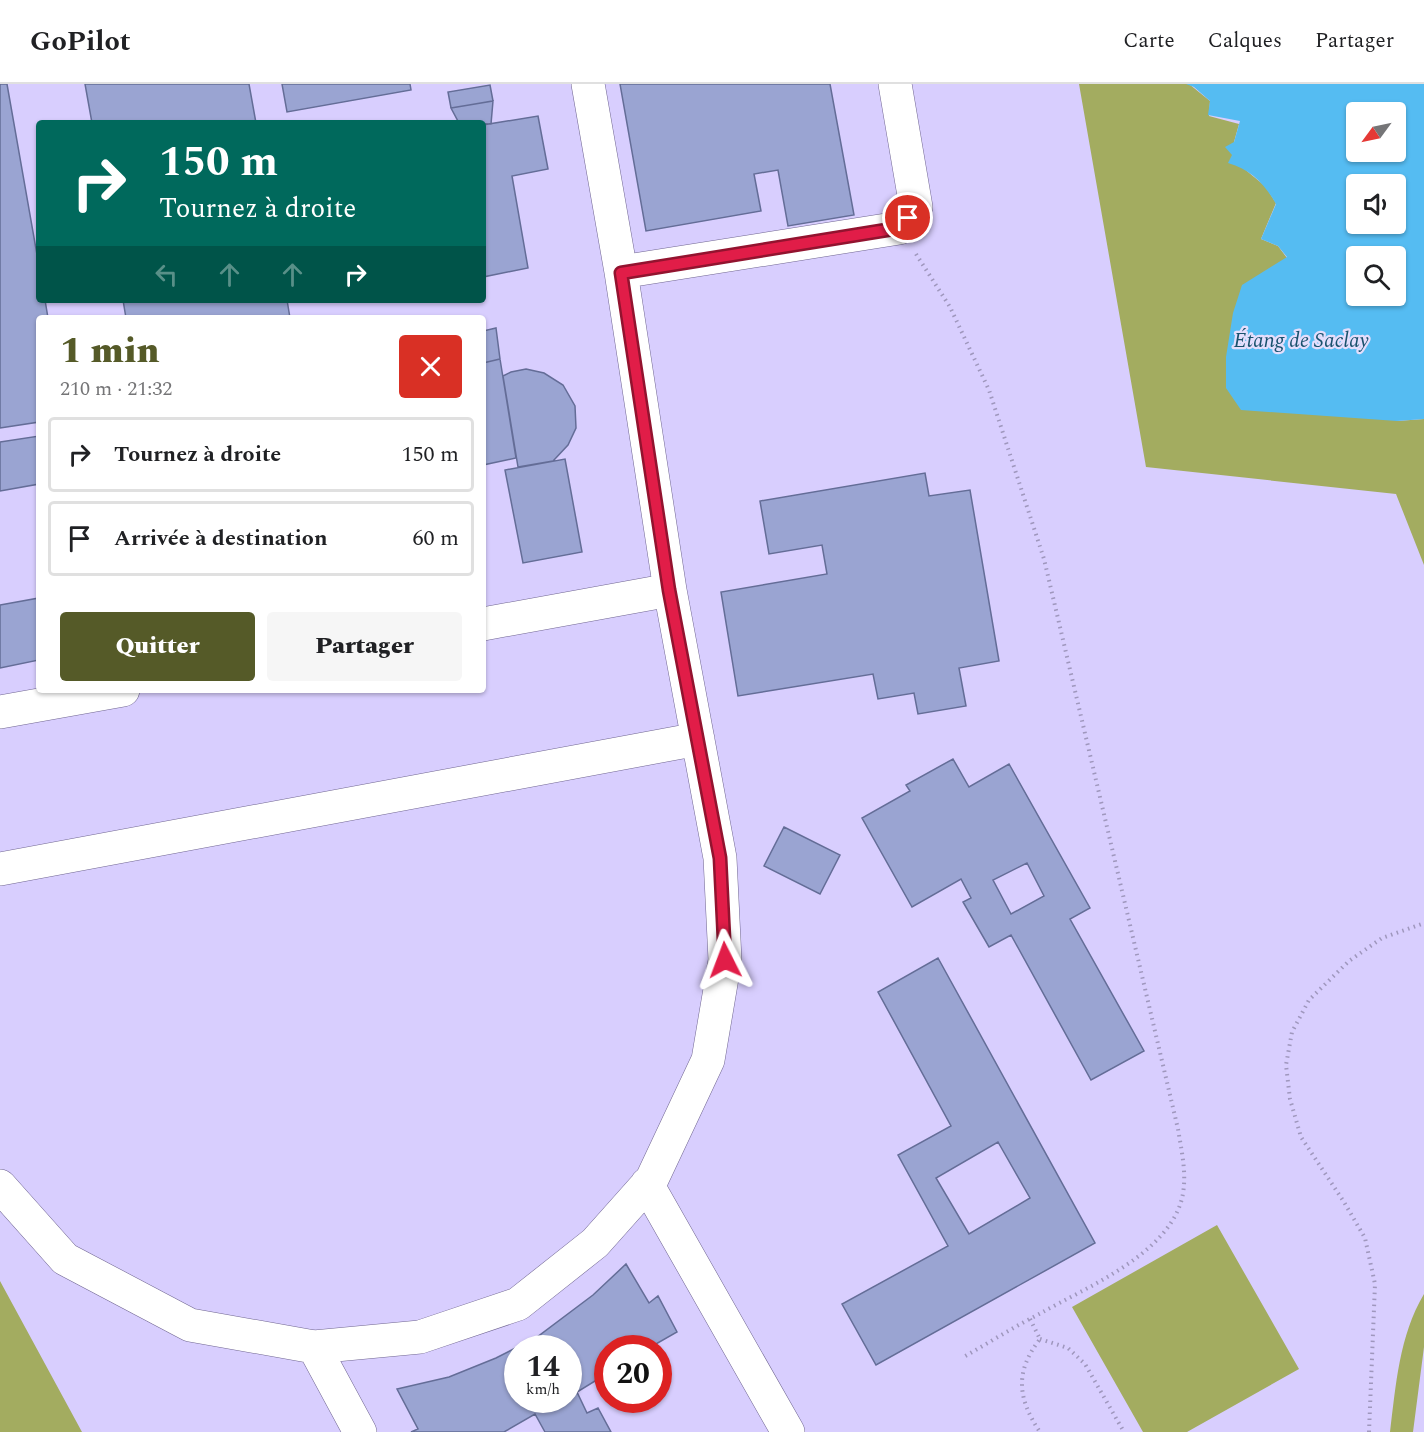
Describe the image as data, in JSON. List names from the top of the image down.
{
  "water": ["Étang de Saclay"],
  "north": "bottom left",
  "page": {
    "header": "GoPilot",
    "nav": ["Carte", "Calques", "Partager"],
    "turn": ["150 m", "Tournez à droite"],
    "heading": ["1 min", "210 m · 21:32"],
    "list": [
      {
        "name": "Tournez à droite",
        "value": "150 m"
      },
      {
        "name": "Arrivée à destination",
        "value": "60 m"
      }
    ],
    "buttons": ["Quitter", "Partager"],
    "speed": "14 km/h",
    "limit": "20"
  }
}
